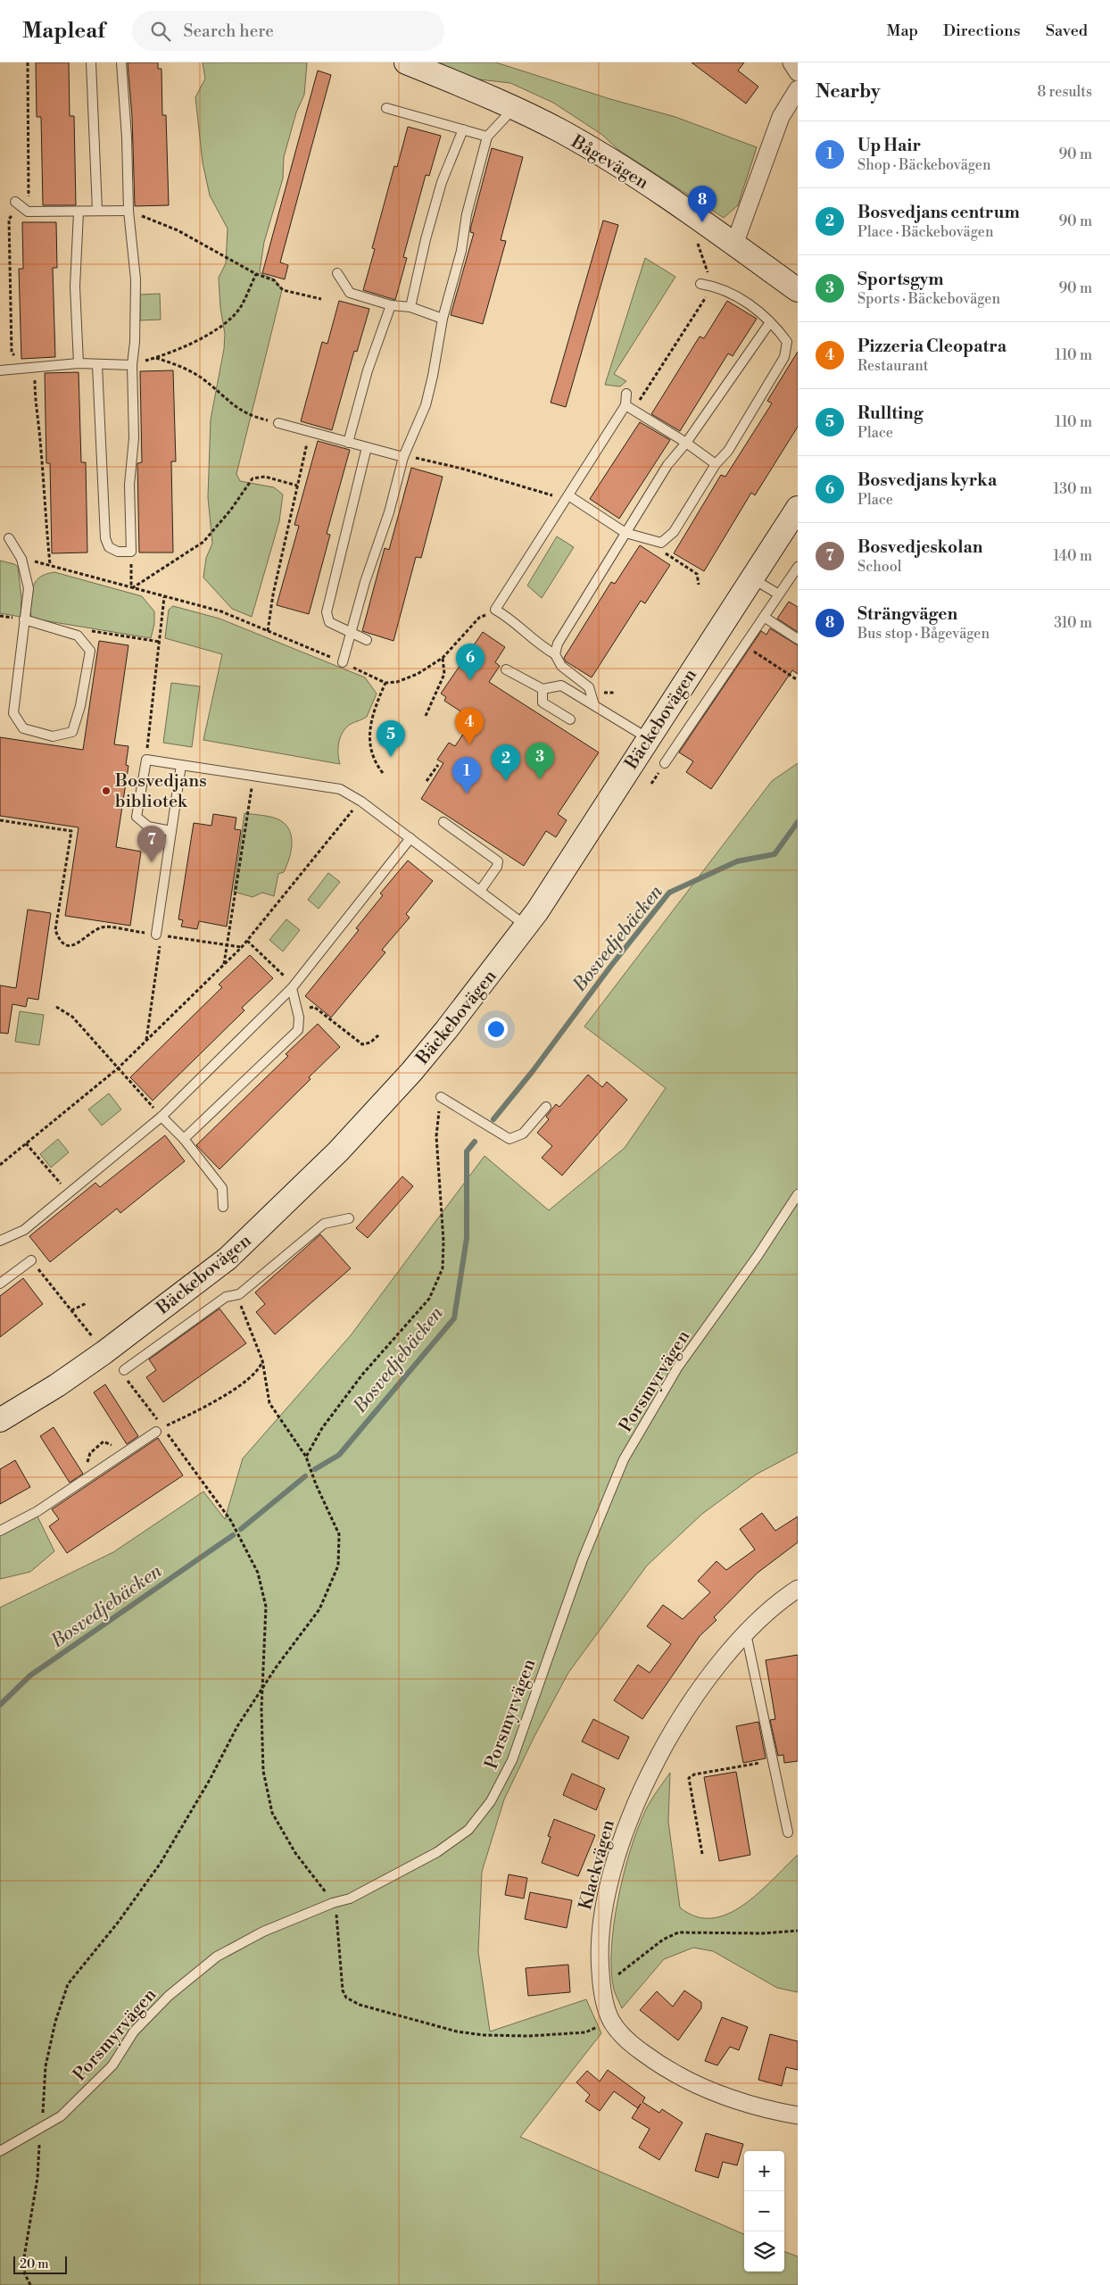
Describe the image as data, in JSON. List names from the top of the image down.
{
  "streets": {
    "street": ["Bågevägen", "Bäckebovägen", "Klackvägen"],
    "lane": ["Porsmyrvägen"]
  },
  "water": ["Bosvedjebäcken"],
  "places": ["Bosvedjans bibliotek"],
  "scale_bar": "20 m",
  "page": {
    "header": "Mapleaf",
    "search": "Search here",
    "nav": ["Map", "Directions", "Saved"],
    "heading": ["Nearby", "8 results"],
    "list": [
      {
        "mark": "1",
        "name": "Up Hair",
        "note": "Shop · Bäckebovägen",
        "value": "90 m"
      },
      {
        "mark": "2",
        "name": "Bosvedjans centrum",
        "note": "Place · Bäckebovägen",
        "value": "90 m"
      },
      {
        "mark": "3",
        "name": "Sportsgym",
        "note": "Sports · Bäckebovägen",
        "value": "90 m"
      },
      {
        "mark": "4",
        "name": "Pizzeria Cleopatra",
        "note": "Restaurant",
        "value": "110 m"
      },
      {
        "mark": "5",
        "name": "Rullting",
        "note": "Place",
        "value": "110 m"
      },
      {
        "mark": "6",
        "name": "Bosvedjans kyrka",
        "note": "Place",
        "value": "130 m"
      },
      {
        "mark": "7",
        "name": "Bosvedjeskolan",
        "note": "School",
        "value": "140 m"
      },
      {
        "mark": "8",
        "name": "Strängvägen",
        "note": "Bus stop · Bågevägen",
        "value": "310 m"
      }
    ],
    "pins": [
      "8",
      "6",
      "4",
      "5",
      "3",
      "2",
      "1",
      "7"
    ],
    "map_buttons": ["+", "−"],
    "scale": "20 m"
  }
}
